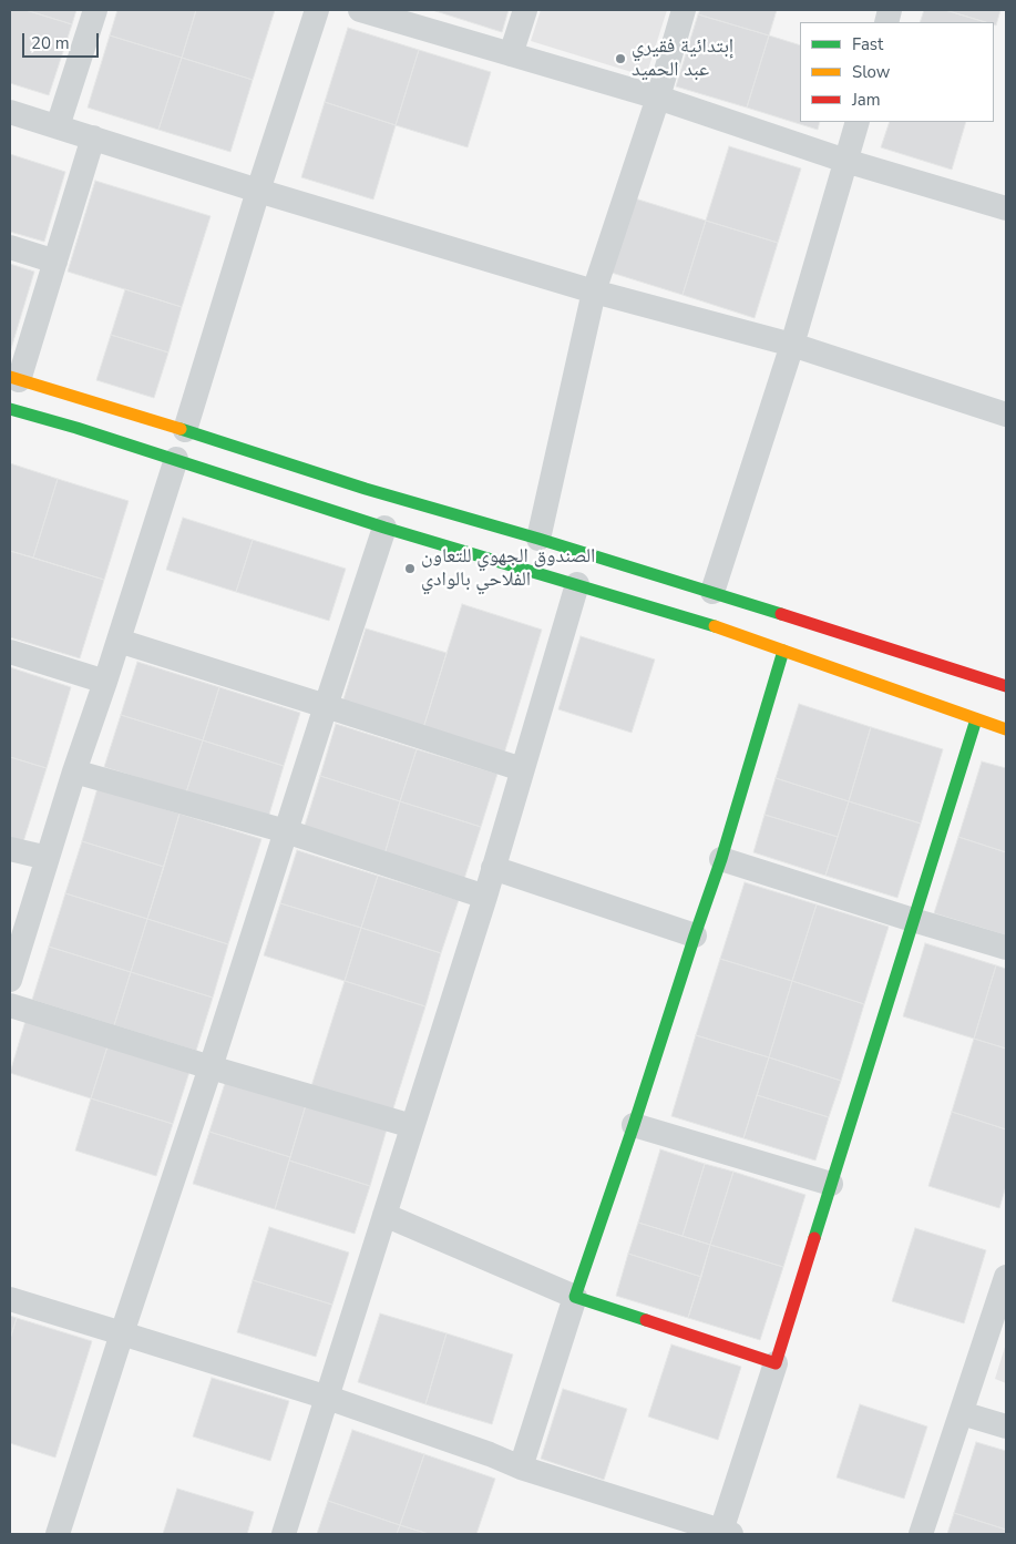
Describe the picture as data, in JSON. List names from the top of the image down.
{
  "places": ["إبتدائية فقيري عبد الحميد", "الصندوق الجهوي للتعاون الفلاحي بالوادي"],
  "legend": ["Fast", "Slow", "Jam"],
  "scale_bar": "20 m"
}
